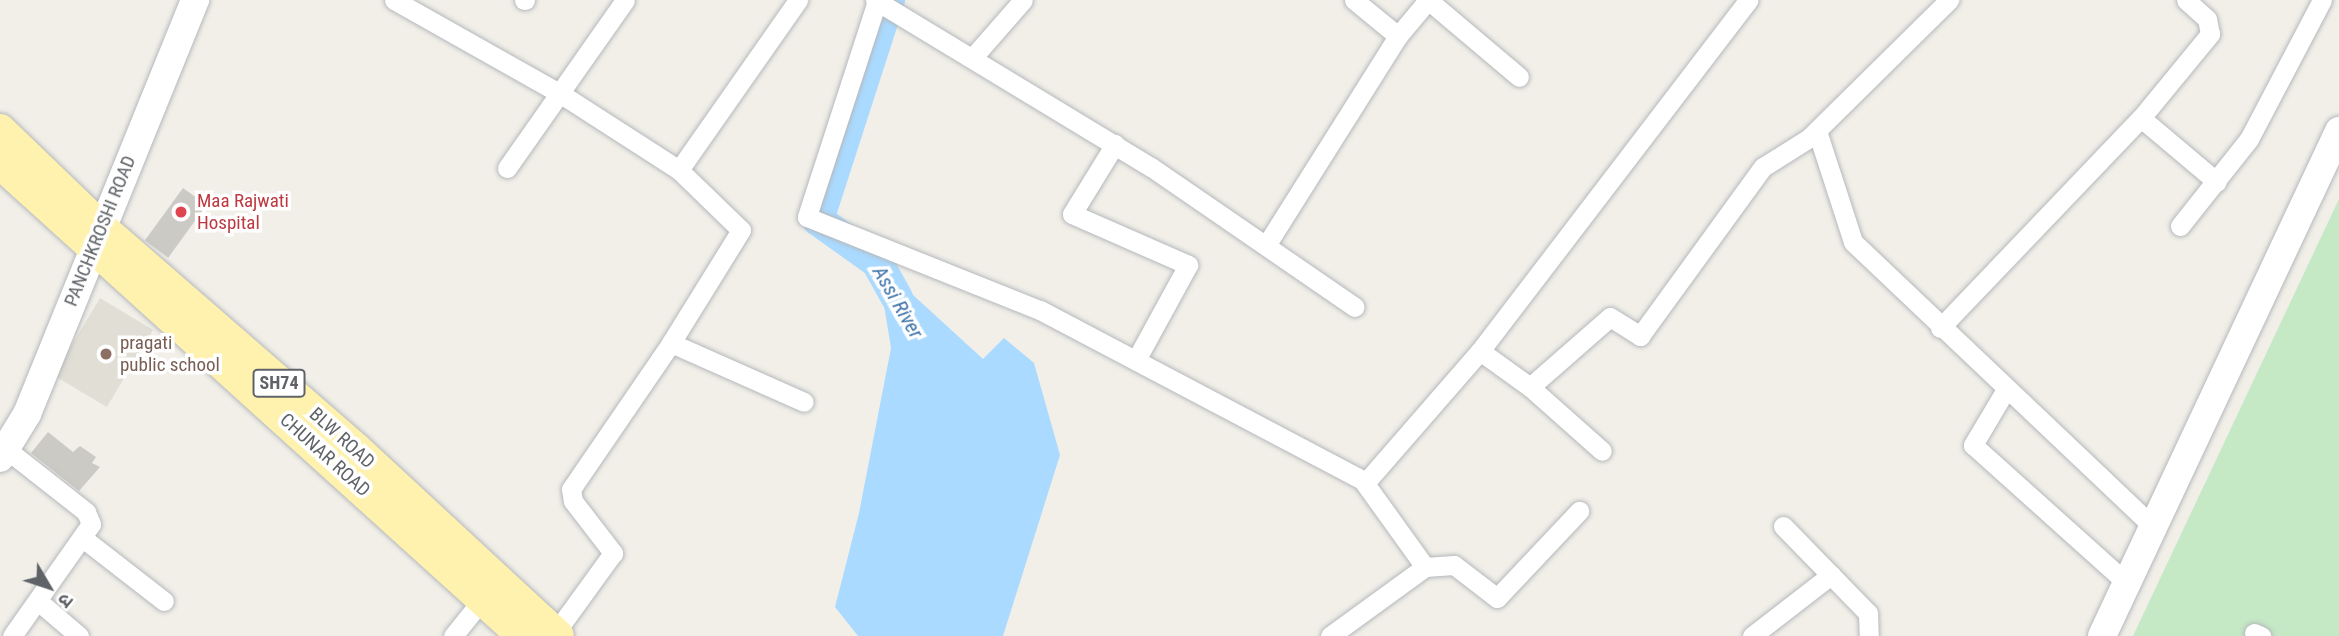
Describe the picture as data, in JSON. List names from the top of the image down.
{
  "streets": {
    "main road": ["SH74", "BLW ROAD"],
    "street": ["PANCHKROSHI ROAD"]
  },
  "crossings": [
    ["PANCHKROSHI ROAD", "SH74"],
    ["PANCHKROSHI ROAD", "BLW ROAD"],
    ["SH74", "BLW ROAD"]
  ],
  "water": ["Assi River"],
  "places": ["Maa Rajwati Hospital", "pragati public school"],
  "north": "bottom right"
}
